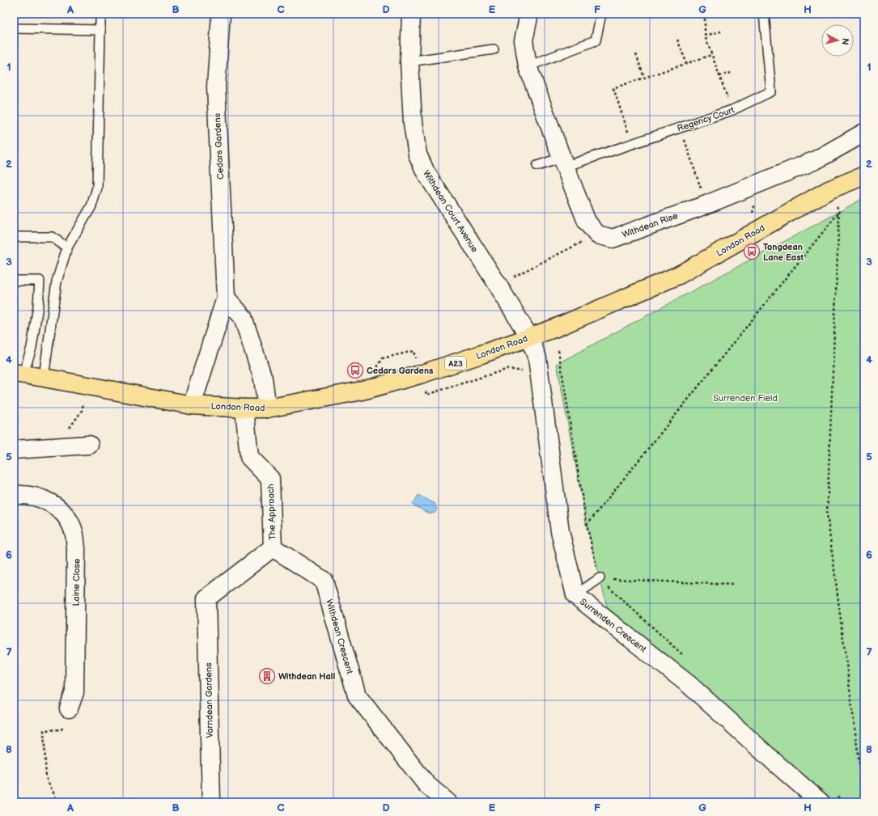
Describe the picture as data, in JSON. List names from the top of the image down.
{
  "streets": {
    "highway": ["London Road", "A23"],
    "street": [
      "Cedars Gardens",
      "Withdean Court Avenue",
      "Withdean Rise",
      "The Approach",
      "Laine Close",
      "Surrenden Crescent",
      "Withdean Crescent",
      "Varndean Gardens"
    ],
    "lane": ["Regency Court"]
  },
  "crossings": [
    ["Cedars Gardens", "London Road"],
    ["Withdean Court Avenue", "London Road"],
    ["Withdean Court Avenue", "Surrenden Crescent"],
    ["London Road", "The Approach"],
    ["London Road", "Surrenden Crescent"],
    ["The Approach", "Withdean Crescent"],
    ["The Approach", "Varndean Gardens"],
    ["Withdean Crescent", "Varndean Gardens"]
  ],
  "parks": ["Surrenden Field"],
  "places": {
    "bus stop": ["Tongdean Lane East", "Cedars Gardens"],
    "building": ["Withdean Hall"]
  },
  "north": "right",
  "grid": {
    "columns": [
      "A",
      "B",
      "C",
      "D",
      "E",
      "F",
      "G",
      "H"
    ],
    "rows": [
      "1",
      "2",
      "3",
      "4",
      "5",
      "6",
      "7",
      "8"
    ]
  }
}
